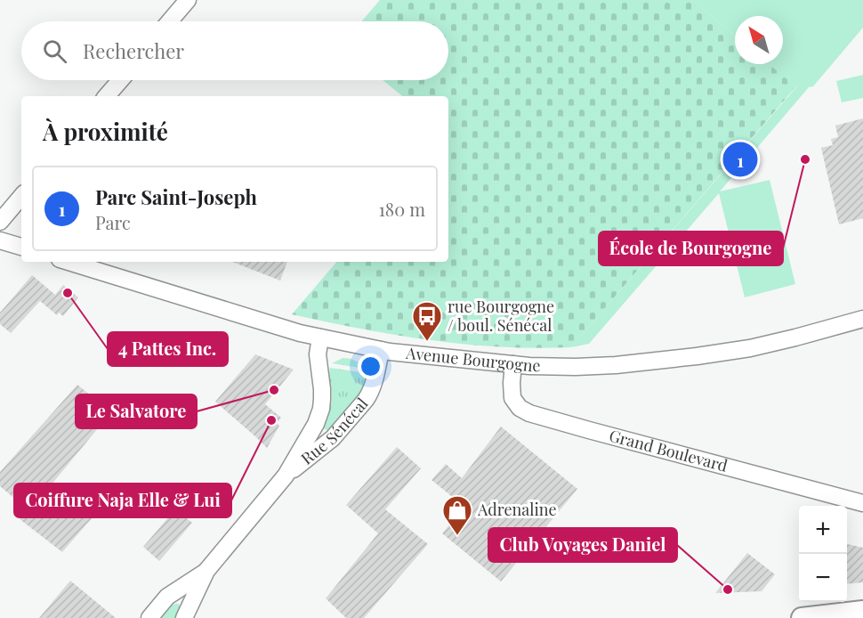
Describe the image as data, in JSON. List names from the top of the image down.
{
  "streets": {
    "street": ["Avenue Bourgogne", "Rue Sénécal", "Grand Boulevard"]
  },
  "crossings": [
    ["Avenue Bourgogne", "Rue Sénécal"],
    ["Avenue Bourgogne", "Grand Boulevard"]
  ],
  "places": {
    "other": [
      "École de Bourgogne",
      "4 Pattes Inc.",
      "Le Salvatore",
      "Coiffure Naja Elle & Lui",
      "Club Voyages Daniel"
    ],
    "bus stop": ["rue Bourgogne / boul. Sénécal"],
    "shop": ["Adrenaline"]
  },
  "north": "top left",
  "page": {
    "search": "Rechercher",
    "heading": "À proximité",
    "pins": "1",
    "list": [
      {
        "mark": "1",
        "name": "Parc Saint-Joseph",
        "note": "Parc",
        "value": "180 m"
      }
    ],
    "map_buttons": ["+", "−"]
  }
}
